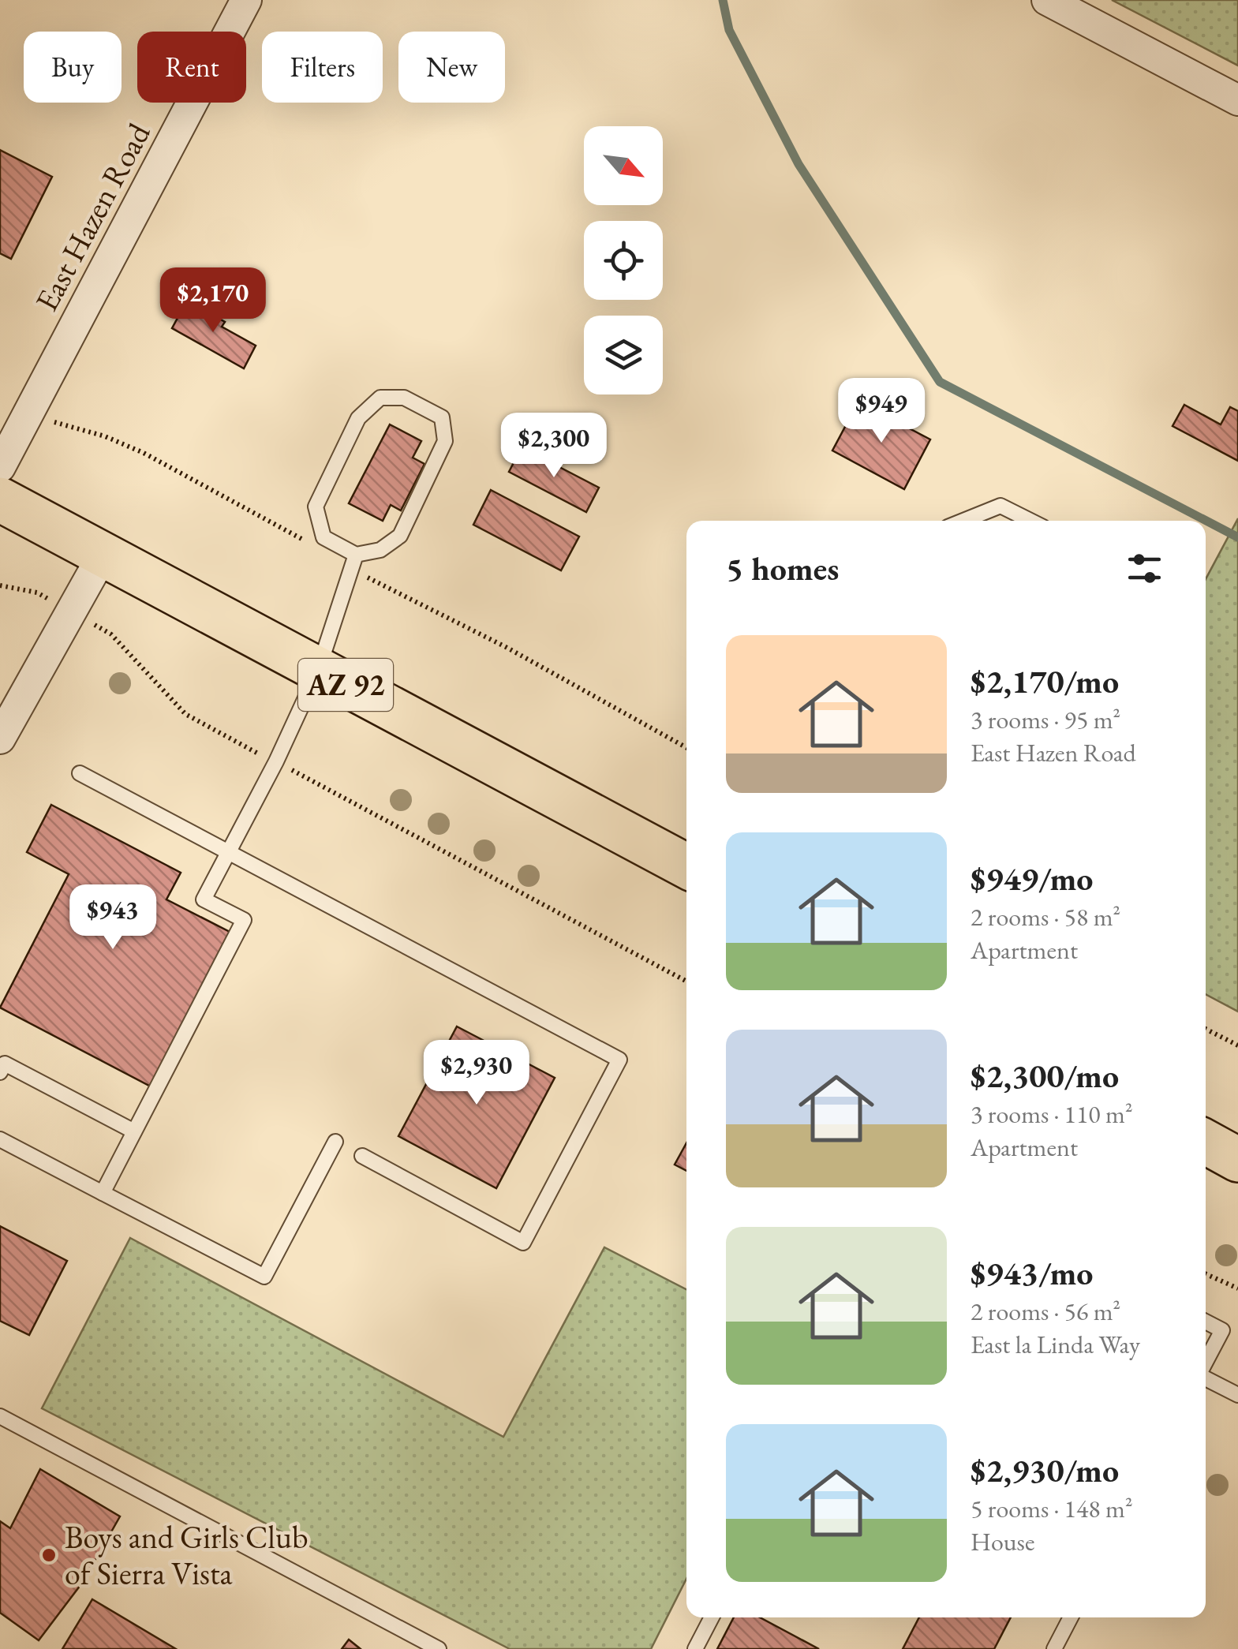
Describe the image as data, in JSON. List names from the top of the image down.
{
  "streets": {
    "main road": ["AZ 92"],
    "street": ["East Hazen Road"]
  },
  "places": ["Boys and Girls Club of Sierra Vista"],
  "north": "bottom right",
  "page": {
    "chip": [
      "Buy",
      "Rent",
      "Filters",
      "New"
    ],
    "price": [
      "$2,170",
      "$949",
      "$2,300",
      "$943",
      "$2,930"
    ],
    "heading": "5 homes",
    "list": [
      {
        "name": "$2,170/mo",
        "note": "3 rooms · 95 m² · East Hazen Road"
      },
      {
        "name": "$949/mo",
        "note": "2 rooms · 58 m² · Apartment"
      },
      {
        "name": "$2,300/mo",
        "note": "3 rooms · 110 m² · Apartment"
      },
      {
        "name": "$943/mo",
        "note": "2 rooms · 56 m² · East la Linda Way"
      },
      {
        "name": "$2,930/mo",
        "note": "5 rooms · 148 m² · House"
      }
    ]
  }
}
